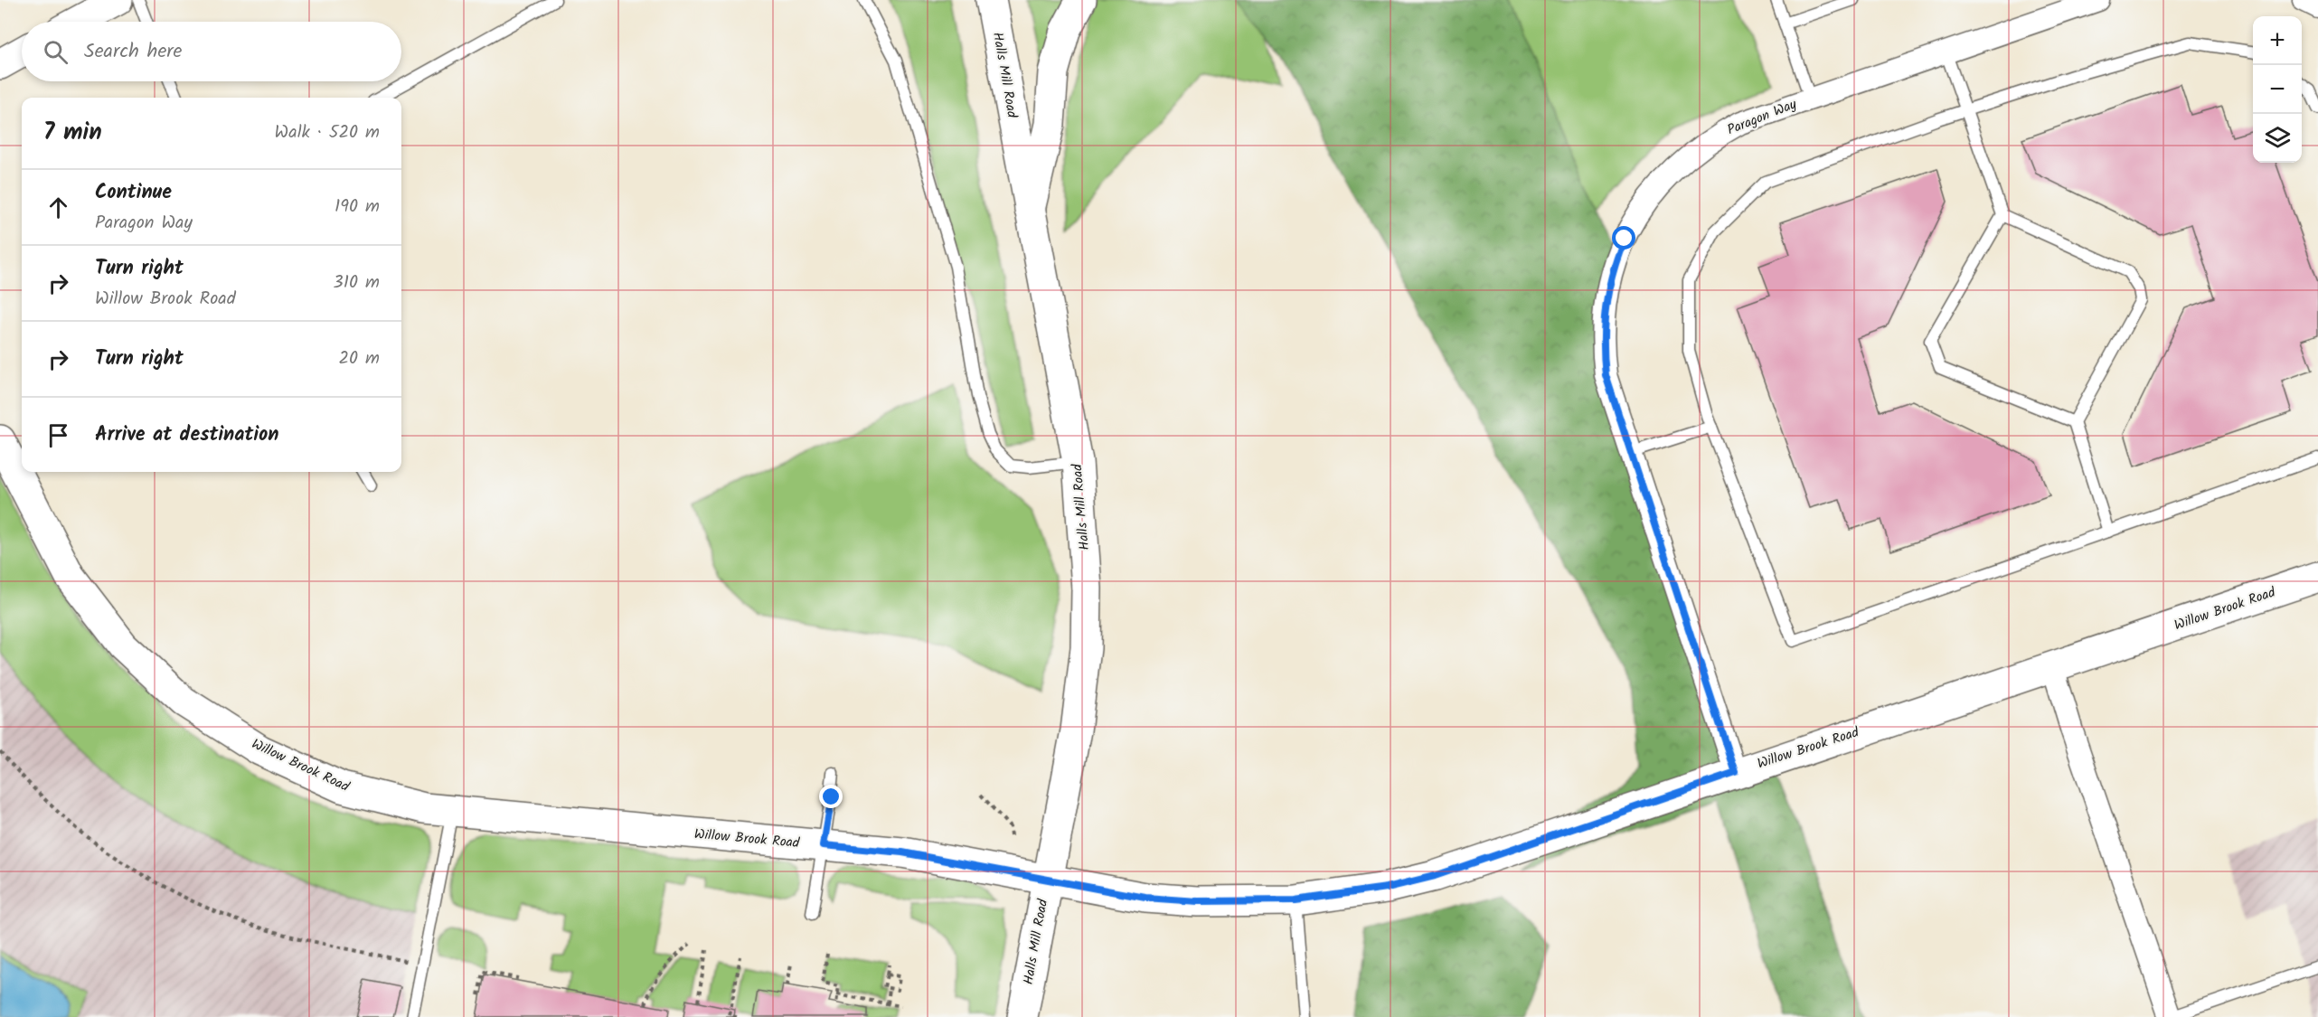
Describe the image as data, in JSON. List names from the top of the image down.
{
  "streets": {
    "main road": ["Halls Mill Road", "Willow Brook Road"],
    "street": ["Paragon Way"]
  },
  "crossings": [
    ["Halls Mill Road", "Willow Brook Road"],
    ["Paragon Way", "Willow Brook Road"]
  ],
  "page": {
    "map_buttons": ["+", "−"],
    "search": "Search here",
    "heading": ["7 min", "Walk · 520 m"],
    "list": [
      ["Continue", "Paragon Way", "190 m"],
      ["Turn right", "Willow Brook Road", "310 m"],
      ["Turn right", "20 m"],
      "Arrive at destination"
    ]
  }
}
